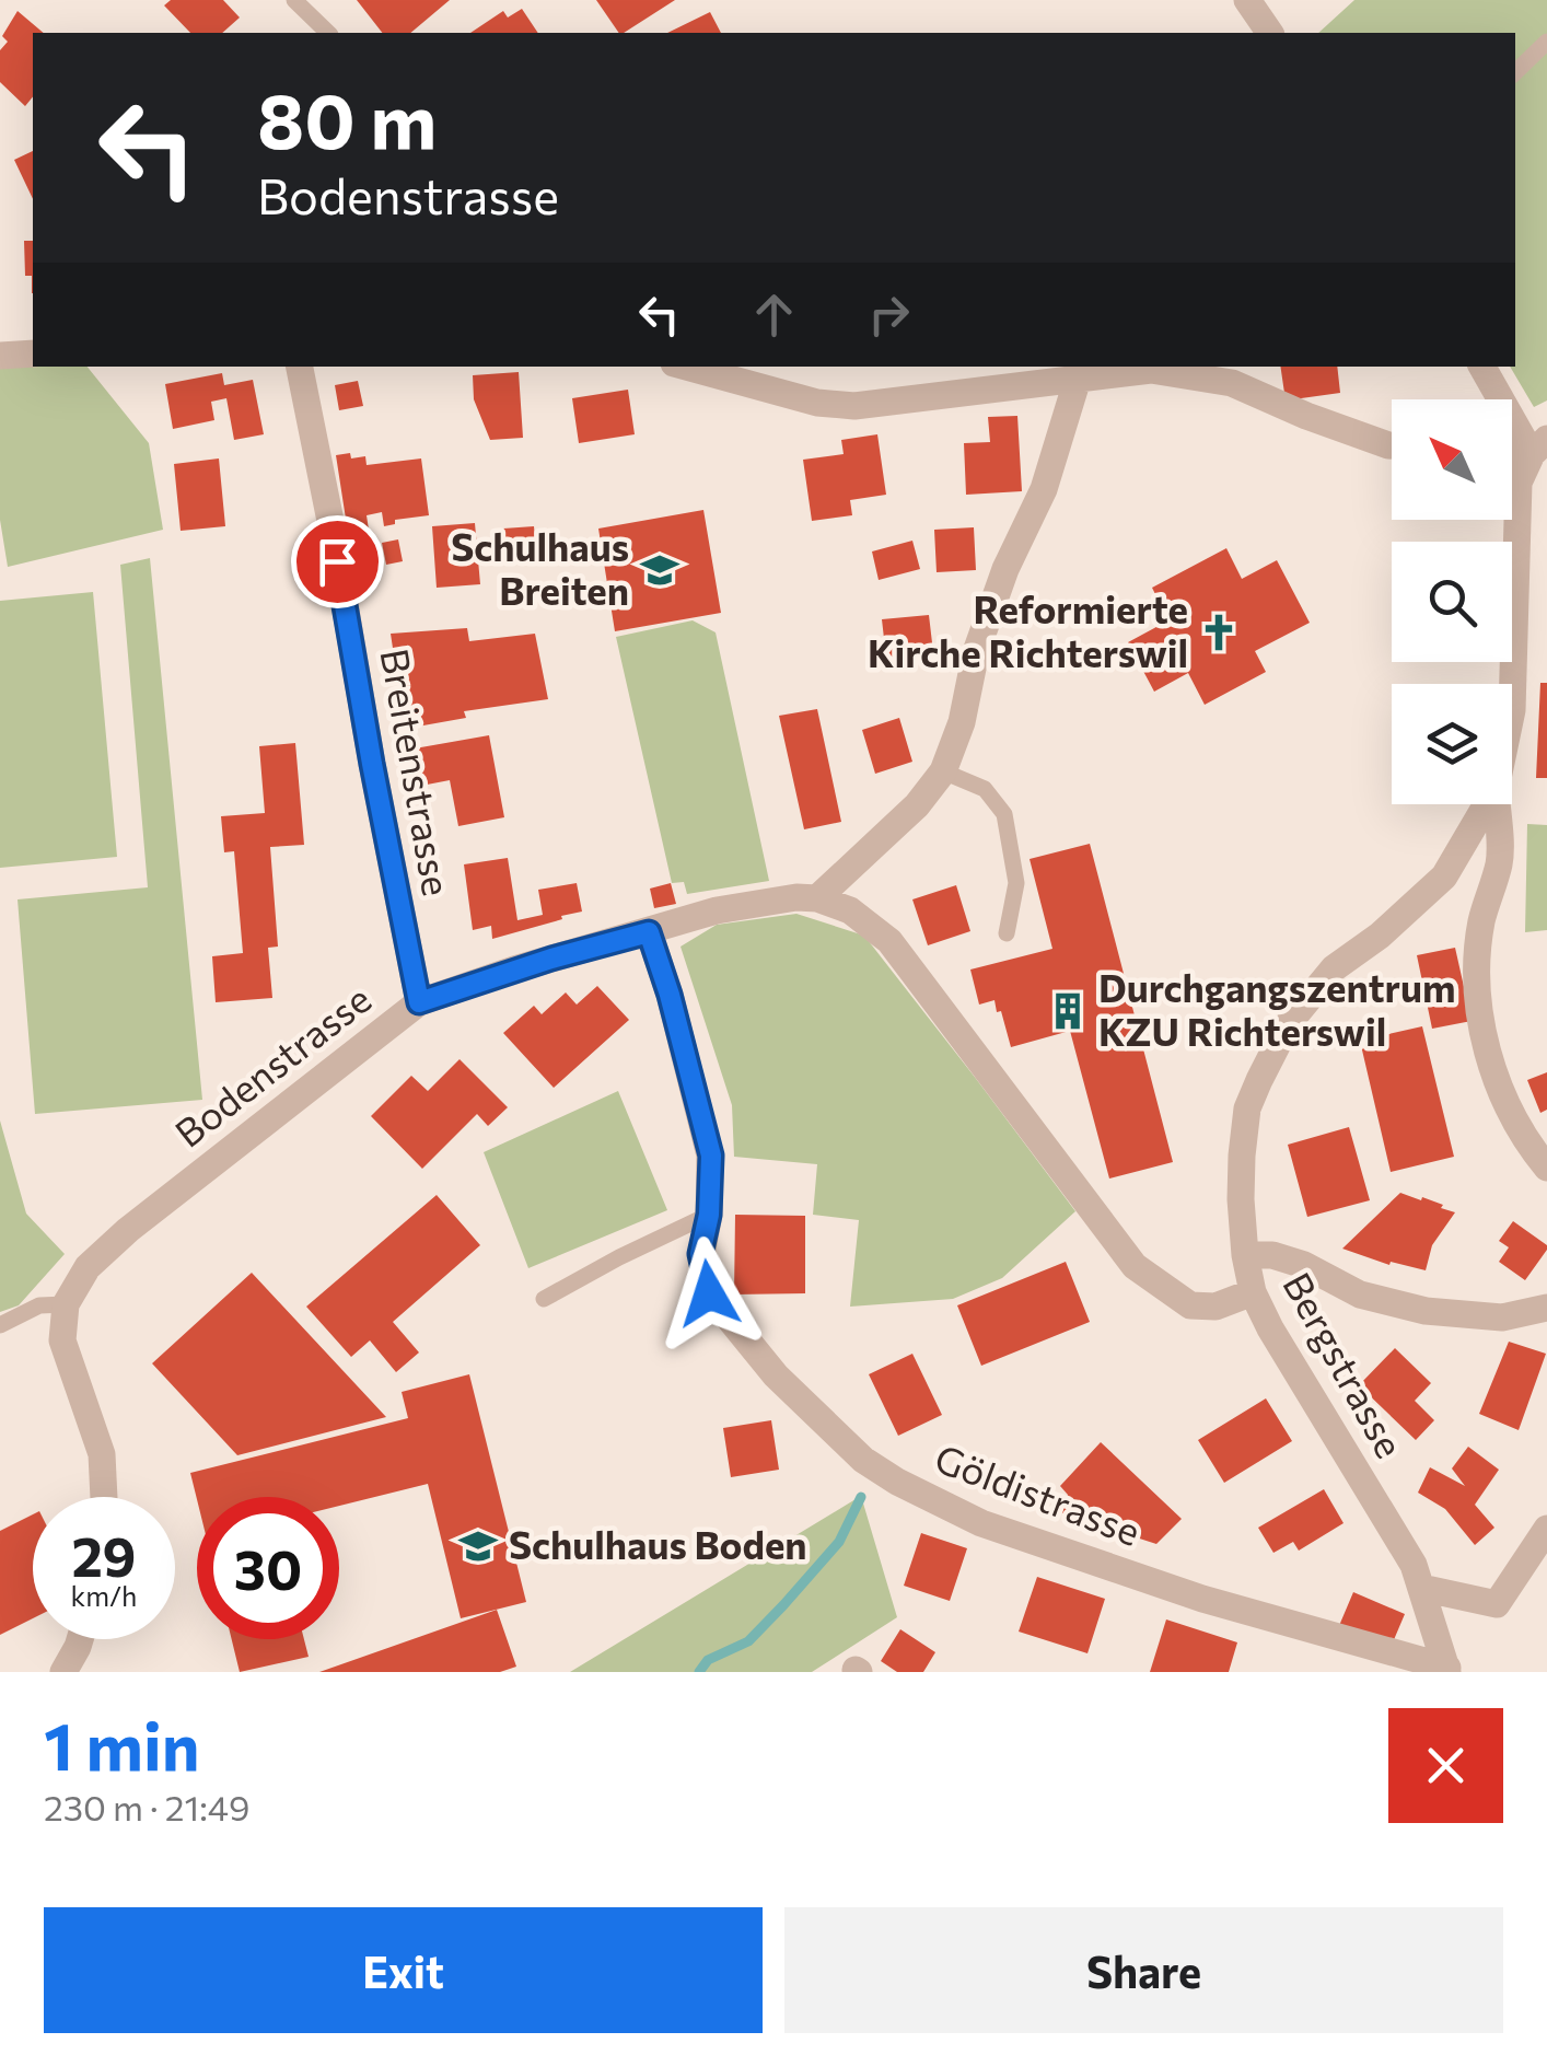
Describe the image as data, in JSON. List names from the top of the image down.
{
  "streets": {
    "street": [
      "Breitenstrasse",
      "Bodenstrasse",
      "Bergstrasse",
      "Göldistrasse"
    ]
  },
  "crossings": [
    ["Breitenstrasse", "Bodenstrasse"],
    ["Bodenstrasse", "Göldistrasse"],
    ["Bergstrasse", "Göldistrasse"]
  ],
  "places": {
    "school or university": ["Schulhaus Breiten", "Schulhaus Boden"],
    "church": ["Reformierte Kirche Richterswil"],
    "building": ["Durchgangszentrum KZU Richterswil"]
  },
  "north": "top left",
  "page": {
    "turn": ["80 m", "Bodenstrasse"],
    "speed": "29 km/h",
    "limit": "30",
    "heading": ["1 min", "230 m · 21:49"],
    "buttons": ["Exit", "Share"]
  }
}
